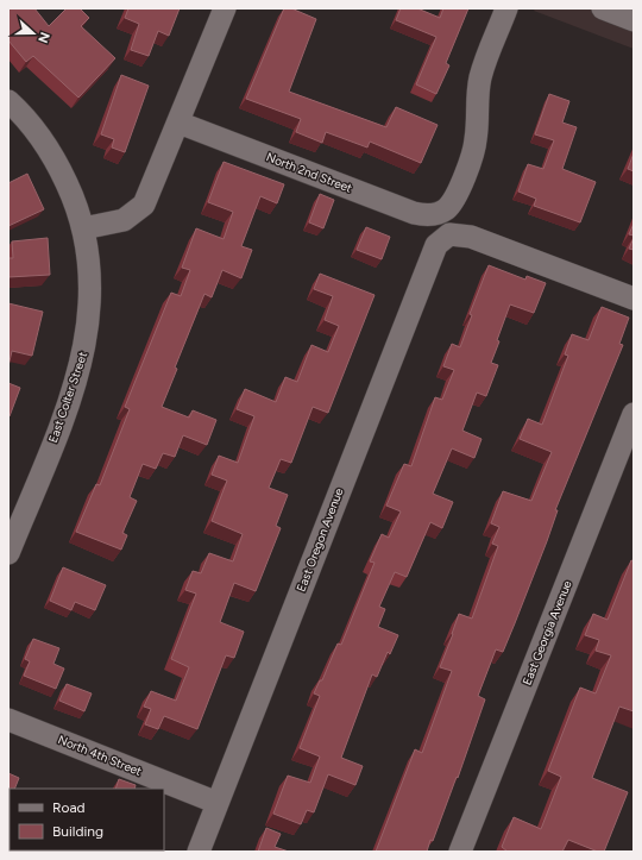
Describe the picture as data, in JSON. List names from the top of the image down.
{
  "streets": {
    "street": [
      "North 2nd Street",
      "East Colter Street",
      "East Oregon Avenue",
      "East Georgia Avenue",
      "North 4th Street"
    ]
  },
  "crossings": [
    ["East Oregon Avenue", "North 4th Street"]
  ],
  "legend": ["Road", "Building"],
  "north": "right"
}
